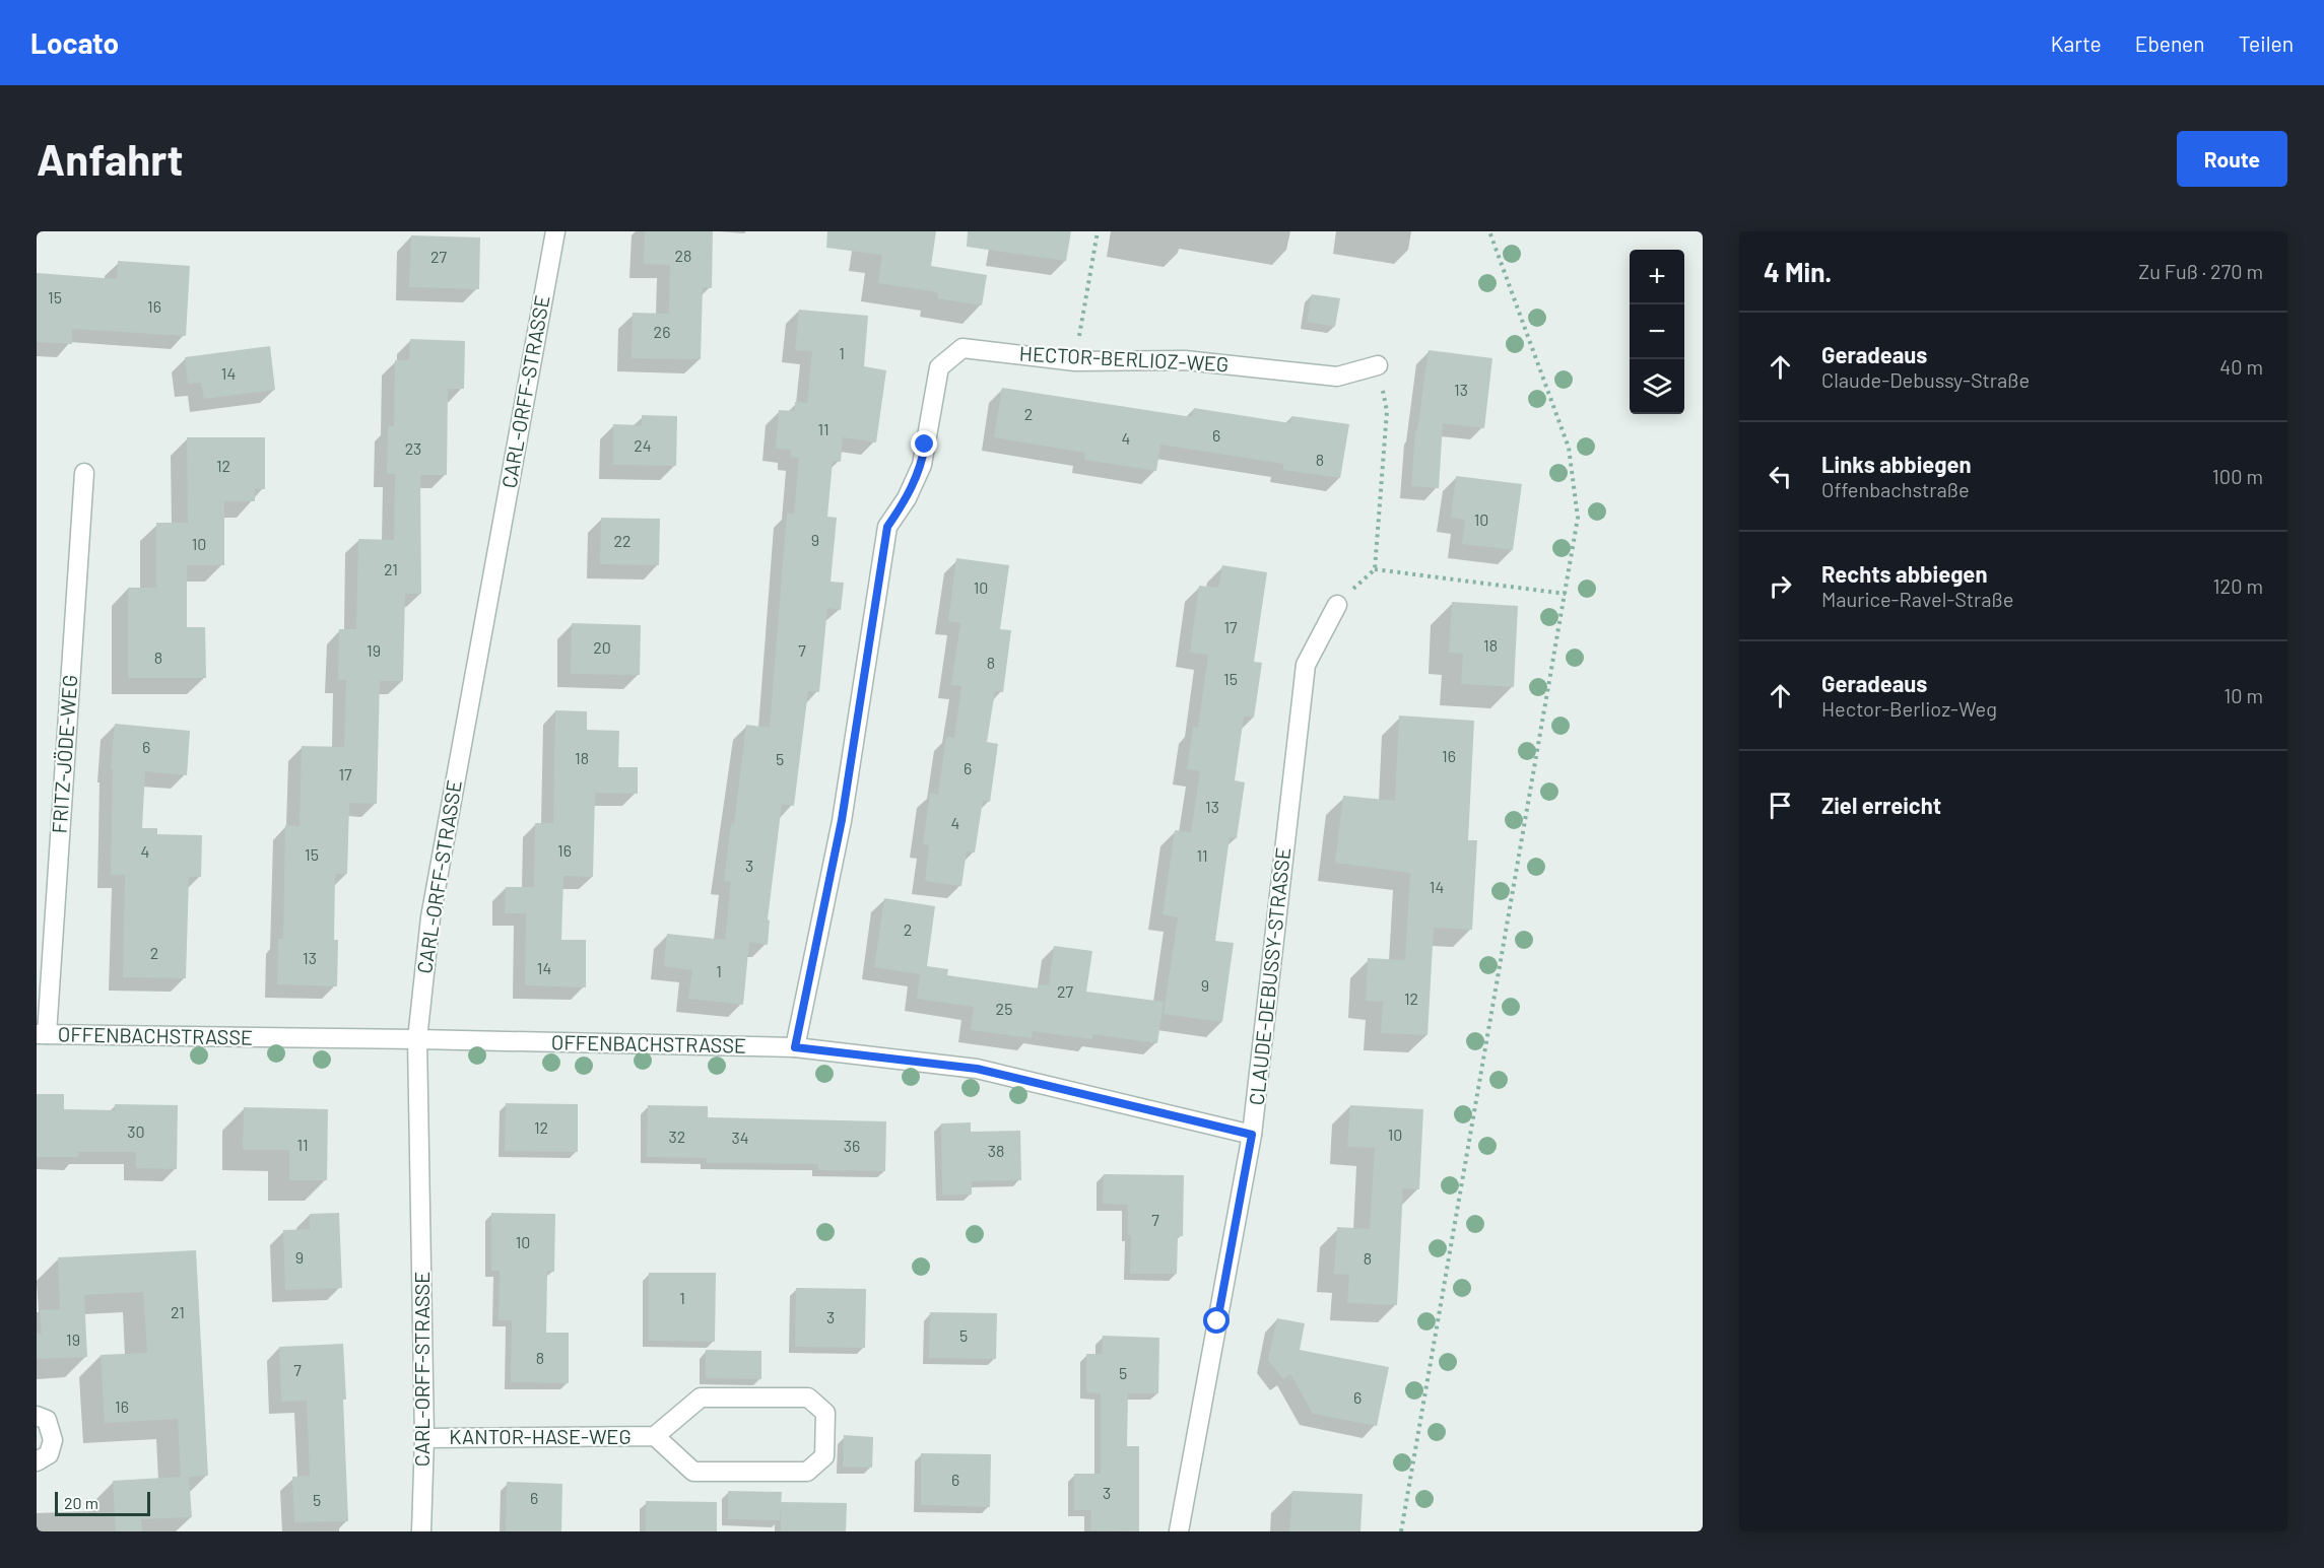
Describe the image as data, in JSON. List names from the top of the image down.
{
  "streets": {
    "street": [
      "HECTOR-BERLIOZ-WEG",
      "CARL-ORFF-STRASSE",
      "FRITZ-JÖDE-WEG",
      "CLAUDE-DEBUSSY-STRASSE",
      "OFFENBACHSTRASSE",
      "KANTOR-HASE-WEG"
    ]
  },
  "crossings": [
    ["HECTOR-BERLIOZ-WEG", "OFFENBACHSTRASSE"],
    ["CARL-ORFF-STRASSE", "OFFENBACHSTRASSE"],
    ["CARL-ORFF-STRASSE", "KANTOR-HASE-WEG"],
    ["FRITZ-JÖDE-WEG", "OFFENBACHSTRASSE"],
    ["CLAUDE-DEBUSSY-STRASSE", "OFFENBACHSTRASSE"]
  ],
  "house_numbers": [
    "28",
    "27",
    "15",
    "16",
    "26",
    "1",
    "14",
    "13",
    "2",
    "11",
    "6",
    "4",
    "24",
    "23",
    "8",
    "12",
    "10",
    "9",
    "22",
    "10",
    "21",
    "10",
    "17",
    "18",
    "20",
    "19",
    "7",
    "8",
    "8",
    "15",
    "6",
    "16",
    "18",
    "5",
    "6",
    "17",
    "13",
    "4",
    "16",
    "4",
    "15",
    "11",
    "3",
    "14",
    "2",
    "2",
    "13",
    "14",
    "1",
    "9",
    "27",
    "12",
    "25",
    "12",
    "30",
    "10",
    "32",
    "34",
    "11",
    "36",
    "38",
    "7",
    "10",
    "9",
    "8",
    "1",
    "21",
    "3",
    "5",
    "19",
    "8",
    "7",
    "5",
    "6",
    "16",
    "6",
    "3",
    "6",
    "5"
  ],
  "scale_bar": "20 m",
  "page": {
    "header": "Locato",
    "nav": ["Karte", "Ebenen", "Teilen"],
    "buttons": "Route",
    "title": "Anfahrt",
    "heading": ["4 Min.", "Zu Fuß · 270 m"],
    "map_buttons": ["+", "−"],
    "list": [
      ["Geradeaus", "Claude-Debussy-Straße", "40 m"],
      ["Links abbiegen", "Offenbachstraße", "100 m"],
      ["Rechts abbiegen", "Maurice-Ravel-Straße", "120 m"],
      ["Geradeaus", "Hector-Berlioz-Weg", "10 m"],
      "Ziel erreicht"
    ],
    "scale": "20 m"
  }
}
